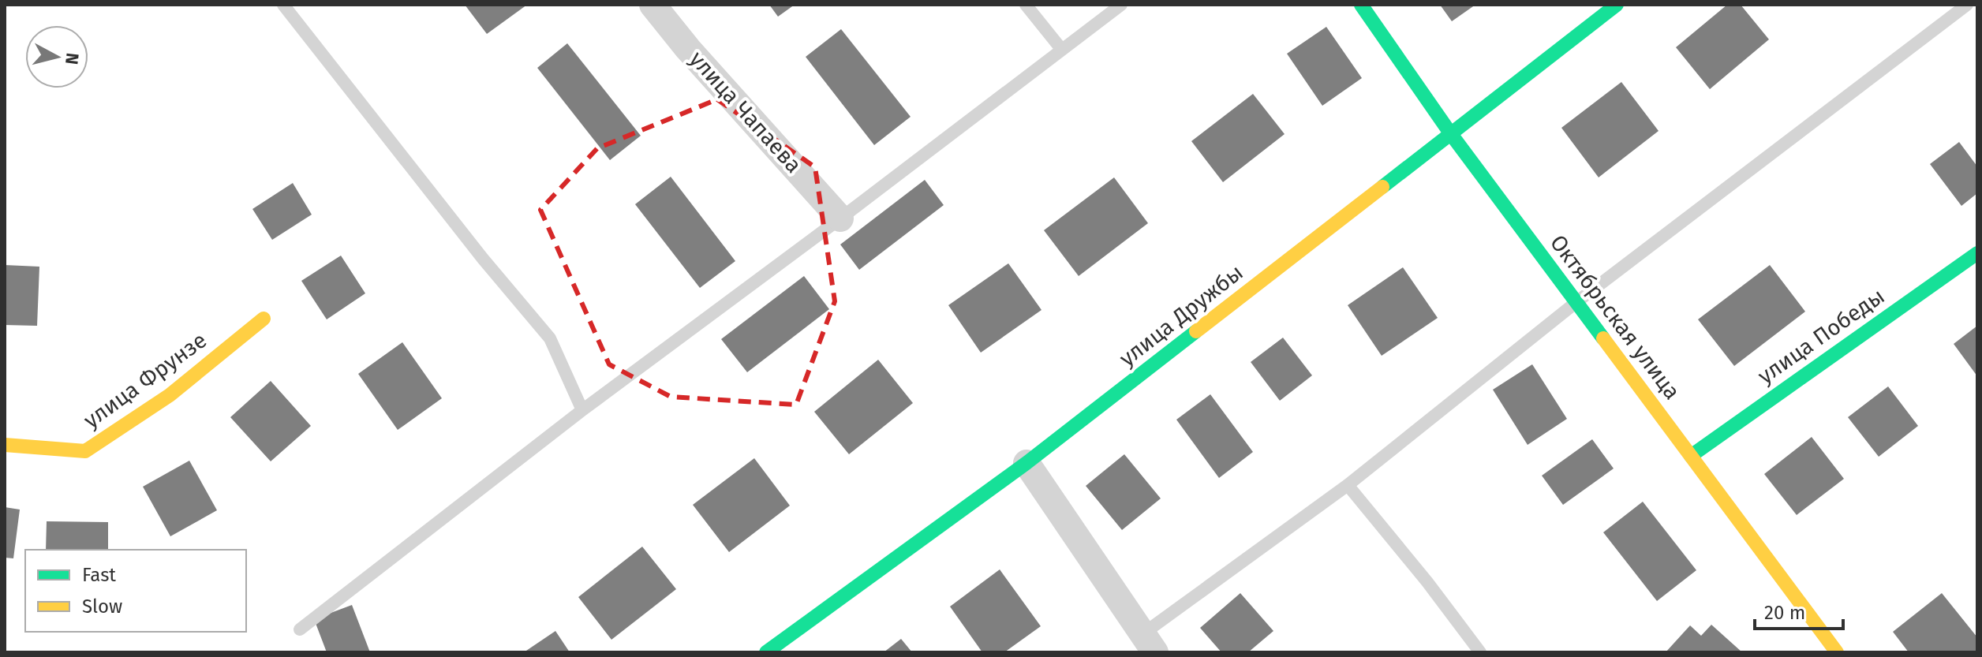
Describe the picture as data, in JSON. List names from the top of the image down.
{
  "streets": {
    "street": [
      "улица Чапаева",
      "улица Дружбы",
      "Октябрьская улица",
      "улица Победы",
      "улица Фрунзе"
    ]
  },
  "crossings": [
    ["улица Дружбы", "Октябрьская улица"],
    ["Октябрьская улица", "улица Победы"]
  ],
  "legend": ["Fast", "Slow"],
  "scale_bar": "20 m",
  "north": "right"
}
